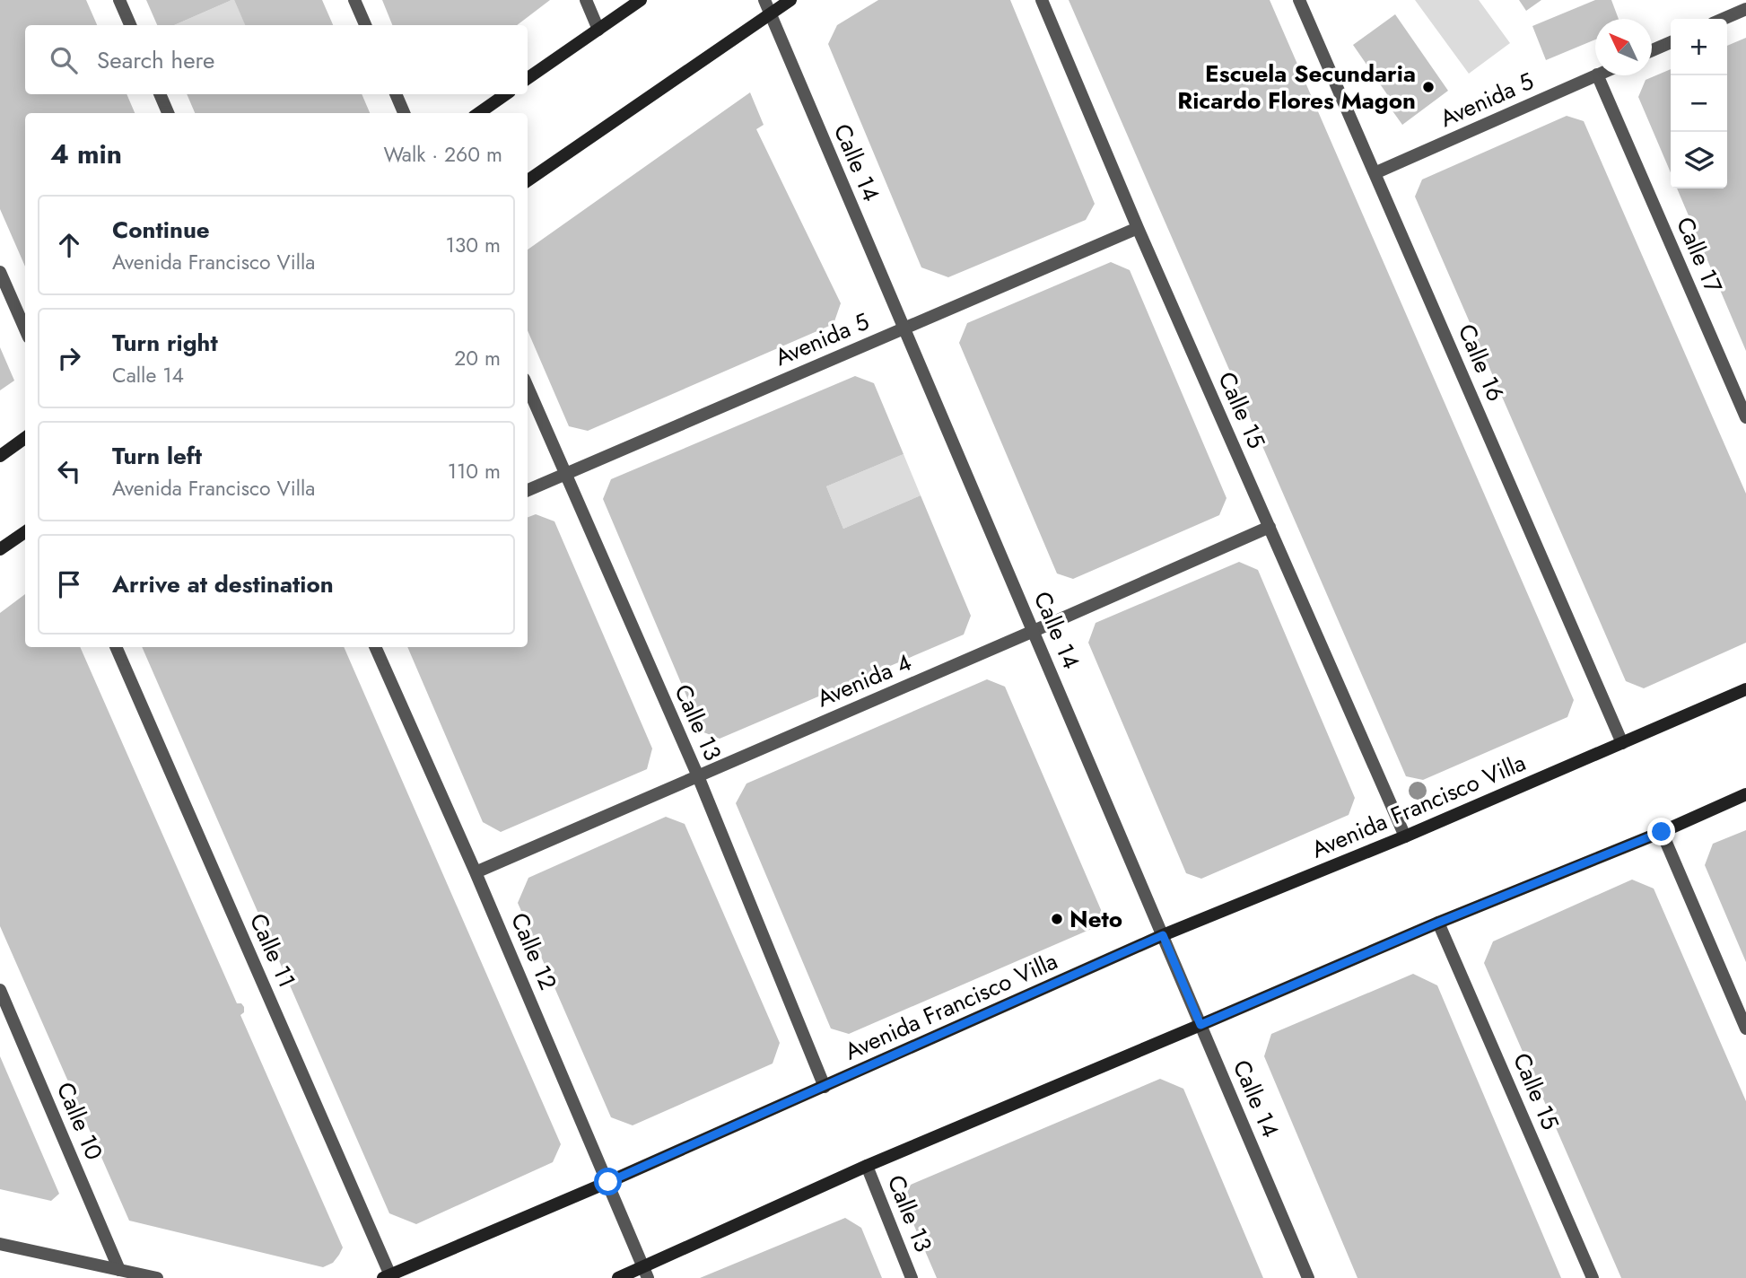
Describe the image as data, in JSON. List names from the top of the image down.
{
  "streets": {
    "main road": ["Avenida Francisco Villa"],
    "street": [
      "Avenida 5",
      "Calle 14",
      "Calle 17",
      "Calle 16",
      "Calle 15",
      "Avenida 4",
      "Calle 13",
      "Calle 11",
      "Calle 12",
      "Calle 10"
    ]
  },
  "crossings": [
    ["Avenida 5", "Calle 14"],
    ["Avenida 5", "Calle 16"],
    ["Avenida 5", "Calle 15"],
    ["Avenida 5", "Calle 13"],
    ["Calle 14", "Avenida 4"],
    ["Calle 14", "Avenida Francisco Villa"],
    ["Calle 16", "Avenida Francisco Villa"],
    ["Calle 15", "Avenida 4"],
    ["Calle 15", "Avenida Francisco Villa"],
    ["Avenida 4", "Calle 13"],
    ["Avenida 4", "Calle 12"],
    ["Calle 13", "Avenida Francisco Villa"],
    ["Avenida Francisco Villa", "Calle 11"],
    ["Avenida Francisco Villa", "Calle 12"]
  ],
  "places": ["Escuela Secundaria Ricardo Flores Magon", "Neto"],
  "north": "top left",
  "page": {
    "map_buttons": ["+", "−"],
    "search": "Search here",
    "heading": ["4 min", "Walk · 260 m"],
    "list": [
      ["Continue", "Avenida Francisco Villa", "130 m"],
      ["Turn right", "Calle 14", "20 m"],
      ["Turn left", "Avenida Francisco Villa", "110 m"],
      "Arrive at destination"
    ]
  }
}
